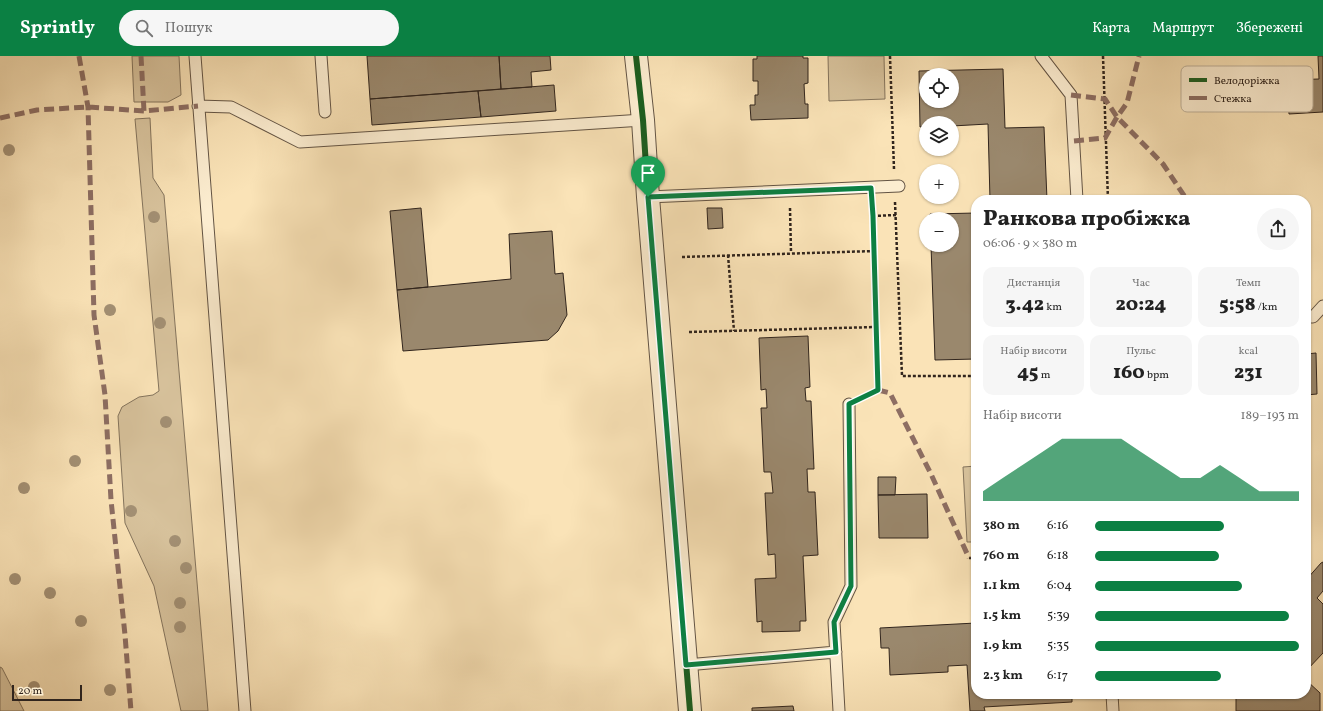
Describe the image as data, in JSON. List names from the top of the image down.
{
  "legend": ["Велодоріжка", "Стежка"],
  "scale_bar": "20 m",
  "page": {
    "header": "Sprintly",
    "search": "Пошук",
    "nav": ["Карта", "Маршрут", "Збережені"],
    "map_buttons": ["+", "−"],
    "heading": ["Ранкова пробіжка", "06:06 · 9 × 380 m"],
    "stats": [
      ["Дистанція", "3.42 km"],
      ["Час", "20:24"],
      ["Темп", "5:58 /km"],
      ["Набір висоти", "45 m"],
      ["Пульс", "160 bpm"],
      ["kcal", "231"]
    ],
    "chart": ["Набір висоти", "189–193 m"],
    "list": [
      {
        "name": "380 m",
        "note": "6:16"
      },
      {
        "name": "760 m",
        "note": "6:18"
      },
      {
        "name": "1.1 km",
        "note": "6:04"
      },
      {
        "name": "1.5 km",
        "note": "5:39"
      },
      {
        "name": "1.9 km",
        "note": "5:35"
      },
      {
        "name": "2.3 km",
        "note": "6:17"
      }
    ],
    "scale": "20 m"
  }
}
